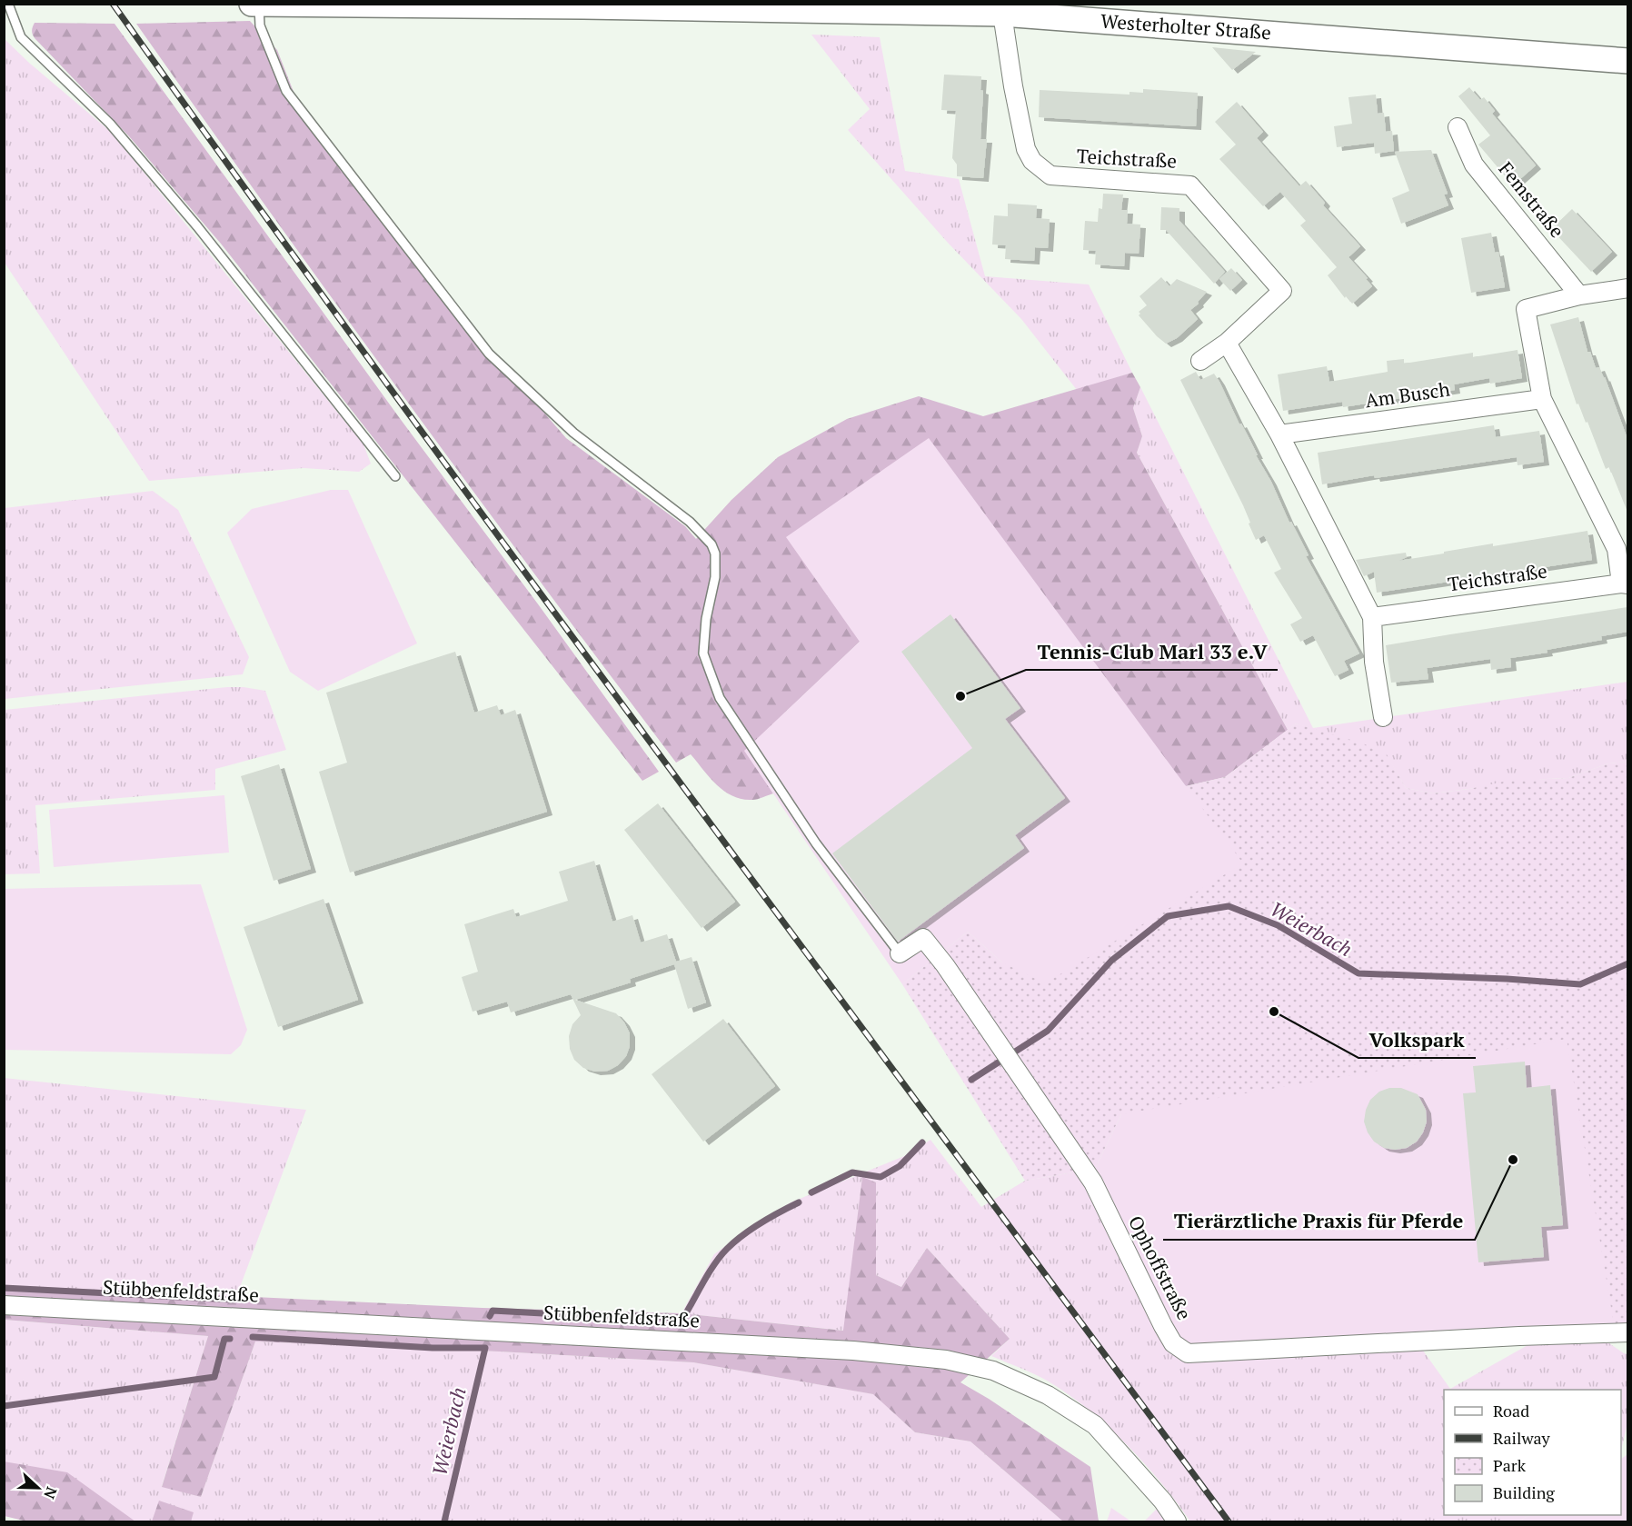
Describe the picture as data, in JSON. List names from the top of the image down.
{
  "streets": {
    "main road": ["Westerholter Straße"],
    "street": [
      "Teichstraße",
      "Femstraße",
      "Am Busch",
      "Ophoffstraße",
      "Stübbenfeldstraße"
    ]
  },
  "crossings": [
    ["Westerholter Straße", "Teichstraße"]
  ],
  "water": ["Weierbach"],
  "places": ["Tennis-Club Marl 33 e.V", "Volkspark", "Tierärztliche Praxis für Pferde"],
  "legend": [
    "Road",
    "Railway",
    "Park",
    "Building"
  ],
  "north": "right"
}
